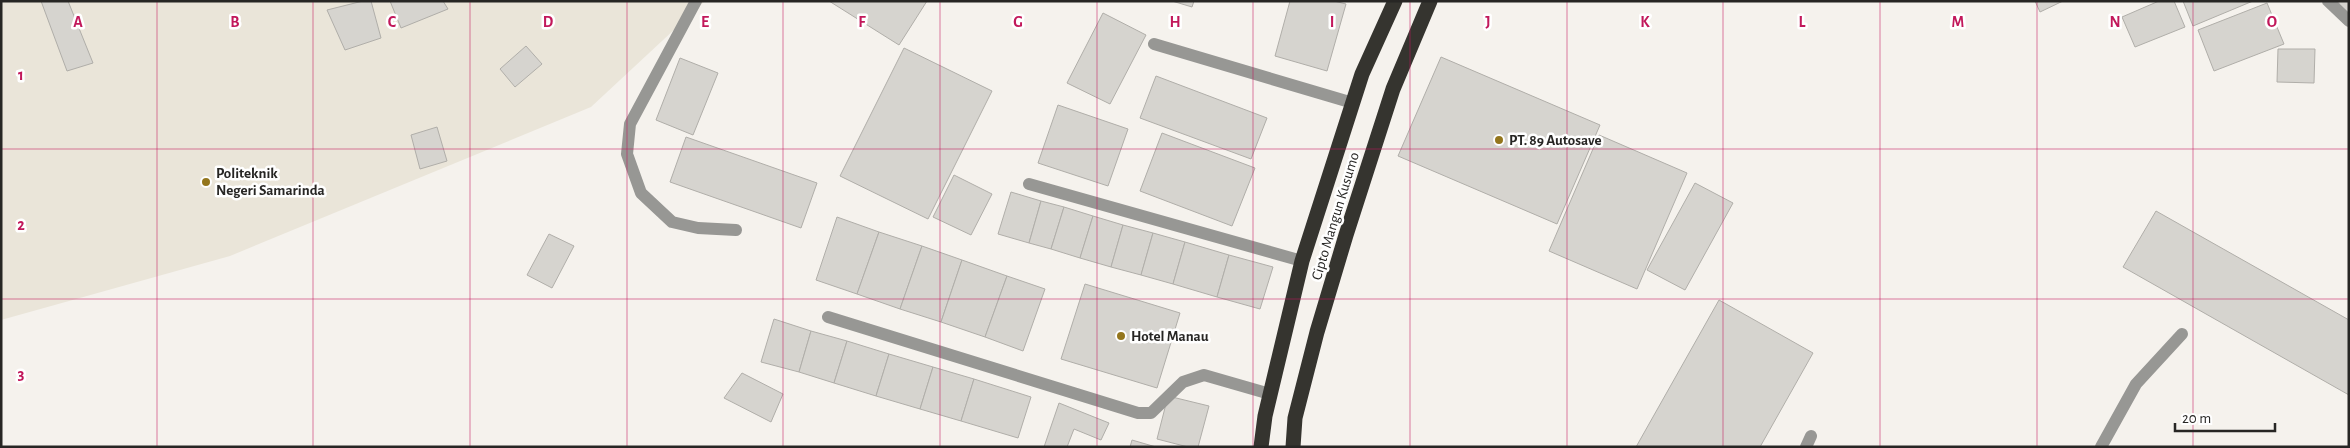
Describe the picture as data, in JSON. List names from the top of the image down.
{
  "streets": {
    "highway": ["Cipto Mangun Kusumo"]
  },
  "places": ["PT. 89 Autosave", "Politeknik Negeri Samarinda", "Hotel Manau"],
  "scale_bar": "20 m",
  "grid": {
    "columns": [
      "A",
      "B",
      "C",
      "D",
      "E",
      "F",
      "G",
      "H",
      "I",
      "J",
      "K",
      "L",
      "M",
      "N",
      "O"
    ],
    "rows": ["1", "2", "3"]
  }
}
